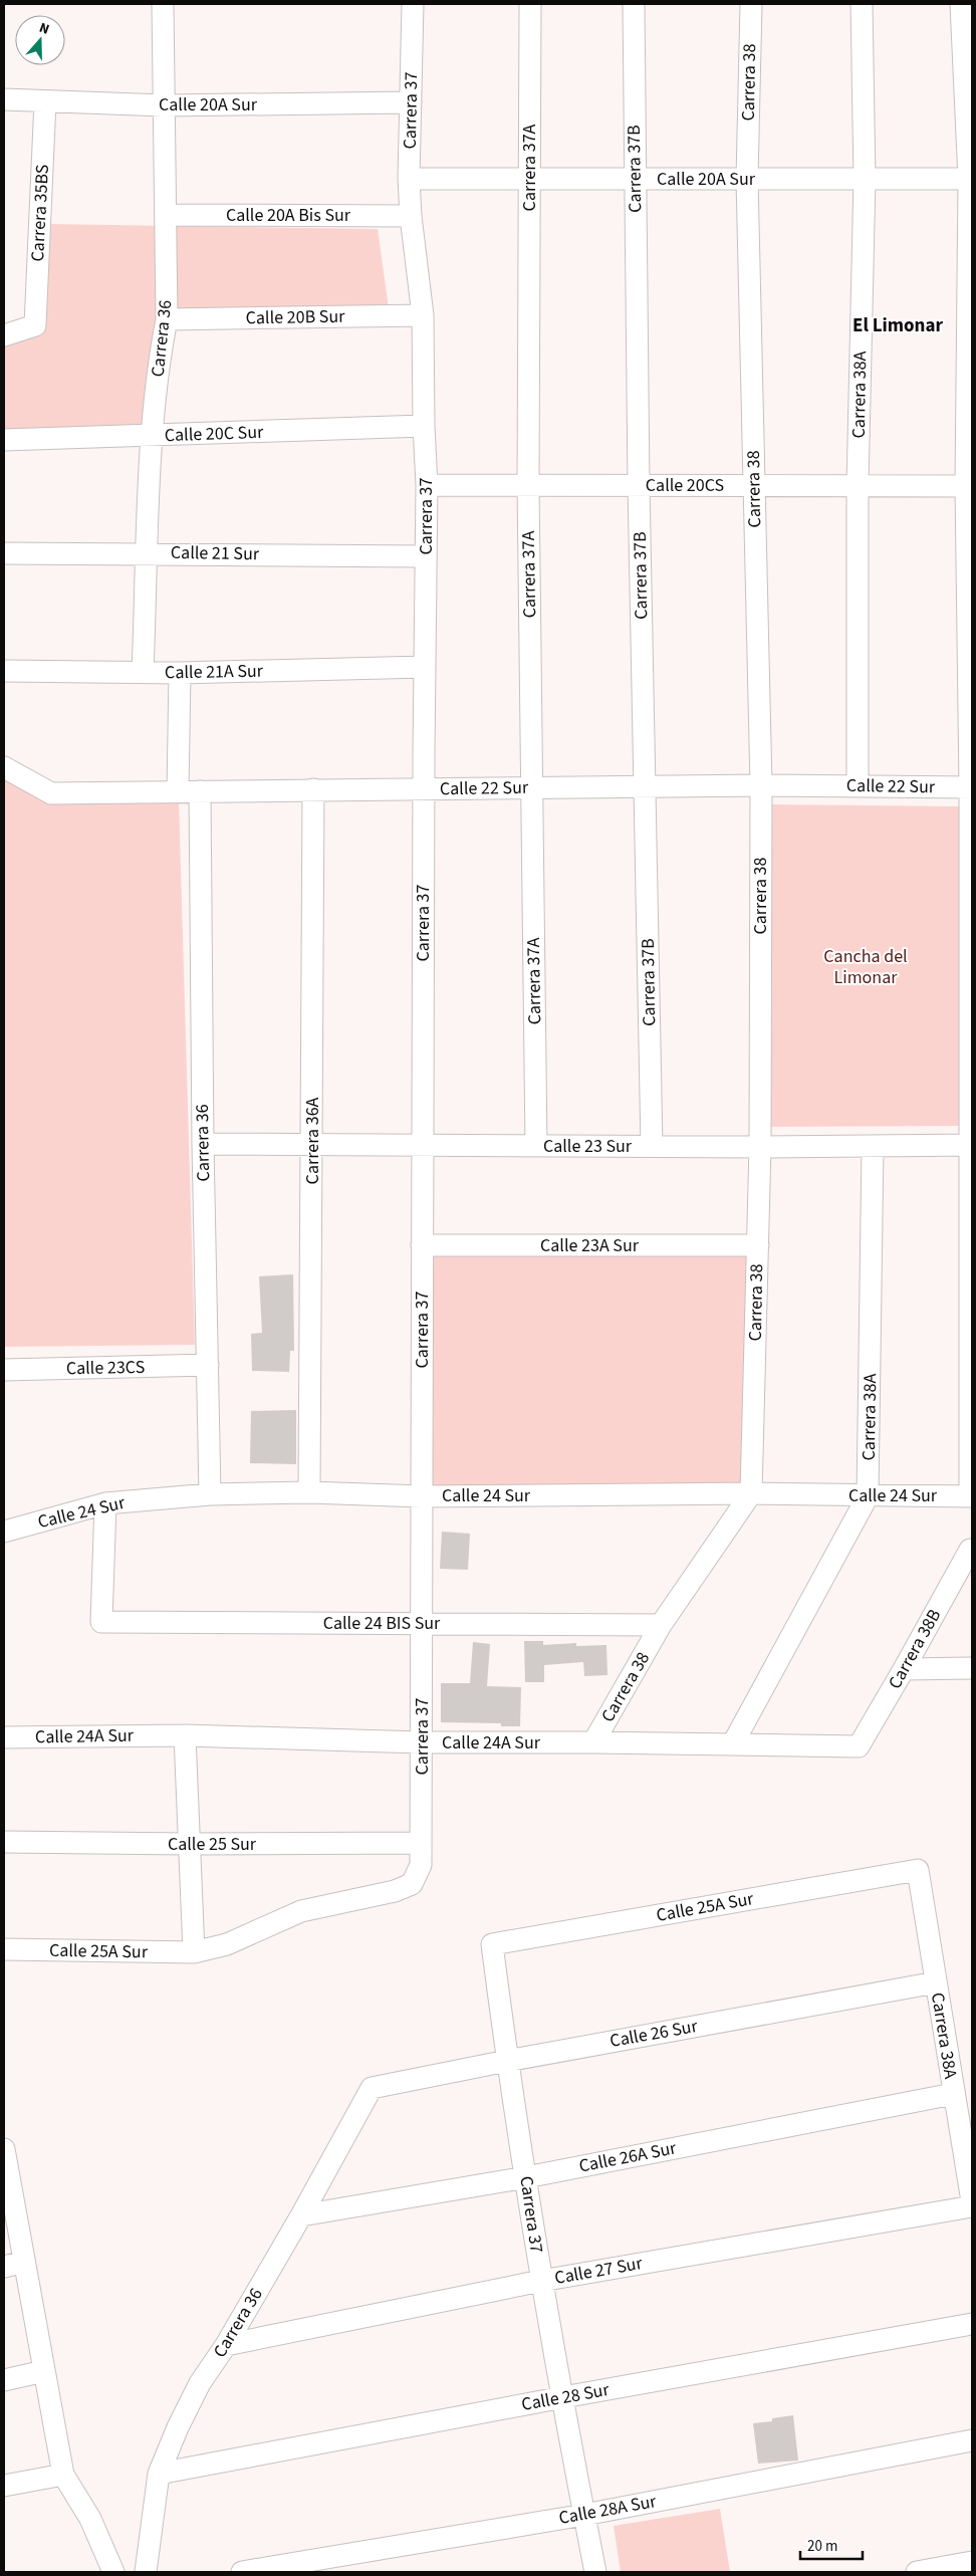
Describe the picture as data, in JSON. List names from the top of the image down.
{
  "streets": {
    "street": [
      "Carrera 38",
      "Calle 20A Sur",
      "Carrera 37",
      "Carrera 37A",
      "Carrera 37B",
      "Carrera 35BS",
      "Calle 20A Bis Sur",
      "Calle 20B Sur",
      "Carrera 36",
      "Carrera 38A",
      "Calle 20C Sur",
      "Calle 20CS",
      "Calle 21 Sur",
      "Calle 21A Sur",
      "Calle 22 Sur",
      "Carrera 36A",
      "Calle 23 Sur",
      "Calle 23A Sur",
      "Calle 23CS",
      "Calle 24 Sur",
      "Calle 24 BIS Sur",
      "Carrera 38B",
      "Calle 24A Sur",
      "Calle 25 Sur",
      "Calle 25A Sur",
      "Calle 26 Sur",
      "Calle 26A Sur",
      "Calle 27 Sur",
      "Calle 28 Sur",
      "Calle 28A Sur"
    ]
  },
  "crossings": [
    ["Carrera 38", "Calle 20A Sur"],
    ["Carrera 38", "Calle 20CS"],
    ["Carrera 38", "Calle 22 Sur"],
    ["Carrera 38", "Calle 23 Sur"],
    ["Carrera 38", "Calle 23A Sur"],
    ["Carrera 38", "Calle 24 Sur"],
    ["Carrera 38", "Calle 24 BIS Sur"],
    ["Carrera 38", "Calle 24A Sur"],
    ["Calle 20A Sur", "Carrera 37"],
    ["Calle 20A Sur", "Carrera 37A"],
    ["Calle 20A Sur", "Carrera 37B"],
    ["Calle 20A Sur", "Carrera 35BS"],
    ["Calle 20A Sur", "Carrera 36"],
    ["Calle 20A Sur", "Carrera 38A"],
    ["Carrera 37", "Calle 20A Bis Sur"],
    ["Carrera 37", "Calle 20B Sur"],
    ["Carrera 37", "Calle 20C Sur"],
    ["Carrera 37", "Calle 20CS"],
    ["Carrera 37", "Calle 21 Sur"],
    ["Carrera 37", "Calle 21A Sur"],
    ["Carrera 37", "Calle 22 Sur"],
    ["Carrera 37", "Calle 23 Sur"],
    ["Carrera 37", "Calle 23A Sur"],
    ["Carrera 37", "Calle 24 Sur"],
    ["Carrera 37", "Calle 24 BIS Sur"],
    ["Carrera 37", "Calle 24A Sur"],
    ["Carrera 37", "Calle 25 Sur"],
    ["Carrera 37", "Calle 25A Sur"],
    ["Carrera 37", "Calle 26 Sur"],
    ["Carrera 37", "Calle 26A Sur"],
    ["Carrera 37", "Calle 27 Sur"],
    ["Carrera 37", "Calle 28 Sur"],
    ["Carrera 37", "Calle 28A Sur"],
    ["Carrera 37A", "Calle 20CS"],
    ["Carrera 37A", "Calle 22 Sur"],
    ["Carrera 37A", "Calle 23 Sur"],
    ["Carrera 37B", "Calle 20CS"],
    ["Carrera 37B", "Calle 22 Sur"],
    ["Carrera 37B", "Calle 23 Sur"],
    ["Calle 20A Bis Sur", "Carrera 36"],
    ["Calle 20B Sur", "Carrera 36"],
    ["Carrera 36", "Calle 20C Sur"],
    ["Carrera 36", "Calle 21 Sur"],
    ["Carrera 36", "Calle 21A Sur"],
    ["Carrera 36", "Calle 22 Sur"],
    ["Carrera 36", "Calle 23 Sur"],
    ["Carrera 36", "Calle 23CS"],
    ["Carrera 36", "Calle 24 Sur"],
    ["Carrera 36", "Calle 26 Sur"],
    ["Carrera 36", "Calle 26A Sur"],
    ["Carrera 36", "Calle 27 Sur"],
    ["Carrera 36", "Calle 28 Sur"],
    ["Carrera 38A", "Calle 20CS"],
    ["Carrera 38A", "Calle 22 Sur"],
    ["Carrera 38A", "Calle 23 Sur"],
    ["Carrera 38A", "Calle 24 Sur"],
    ["Carrera 38A", "Calle 24A Sur"],
    ["Carrera 38A", "Calle 25A Sur"],
    ["Carrera 38A", "Calle 26 Sur"],
    ["Carrera 38A", "Calle 26A Sur"],
    ["Calle 22 Sur", "Carrera 36A"],
    ["Carrera 36A", "Calle 23 Sur"],
    ["Carrera 36A", "Calle 24 Sur"],
    ["Calle 24 Sur", "Calle 24 BIS Sur"],
    ["Carrera 38B", "Calle 24A Sur"]
  ],
  "districts": ["El Limonar"],
  "parks": ["Cancha del Limonar"],
  "scale_bar": "20 m",
  "north": "top"
}
